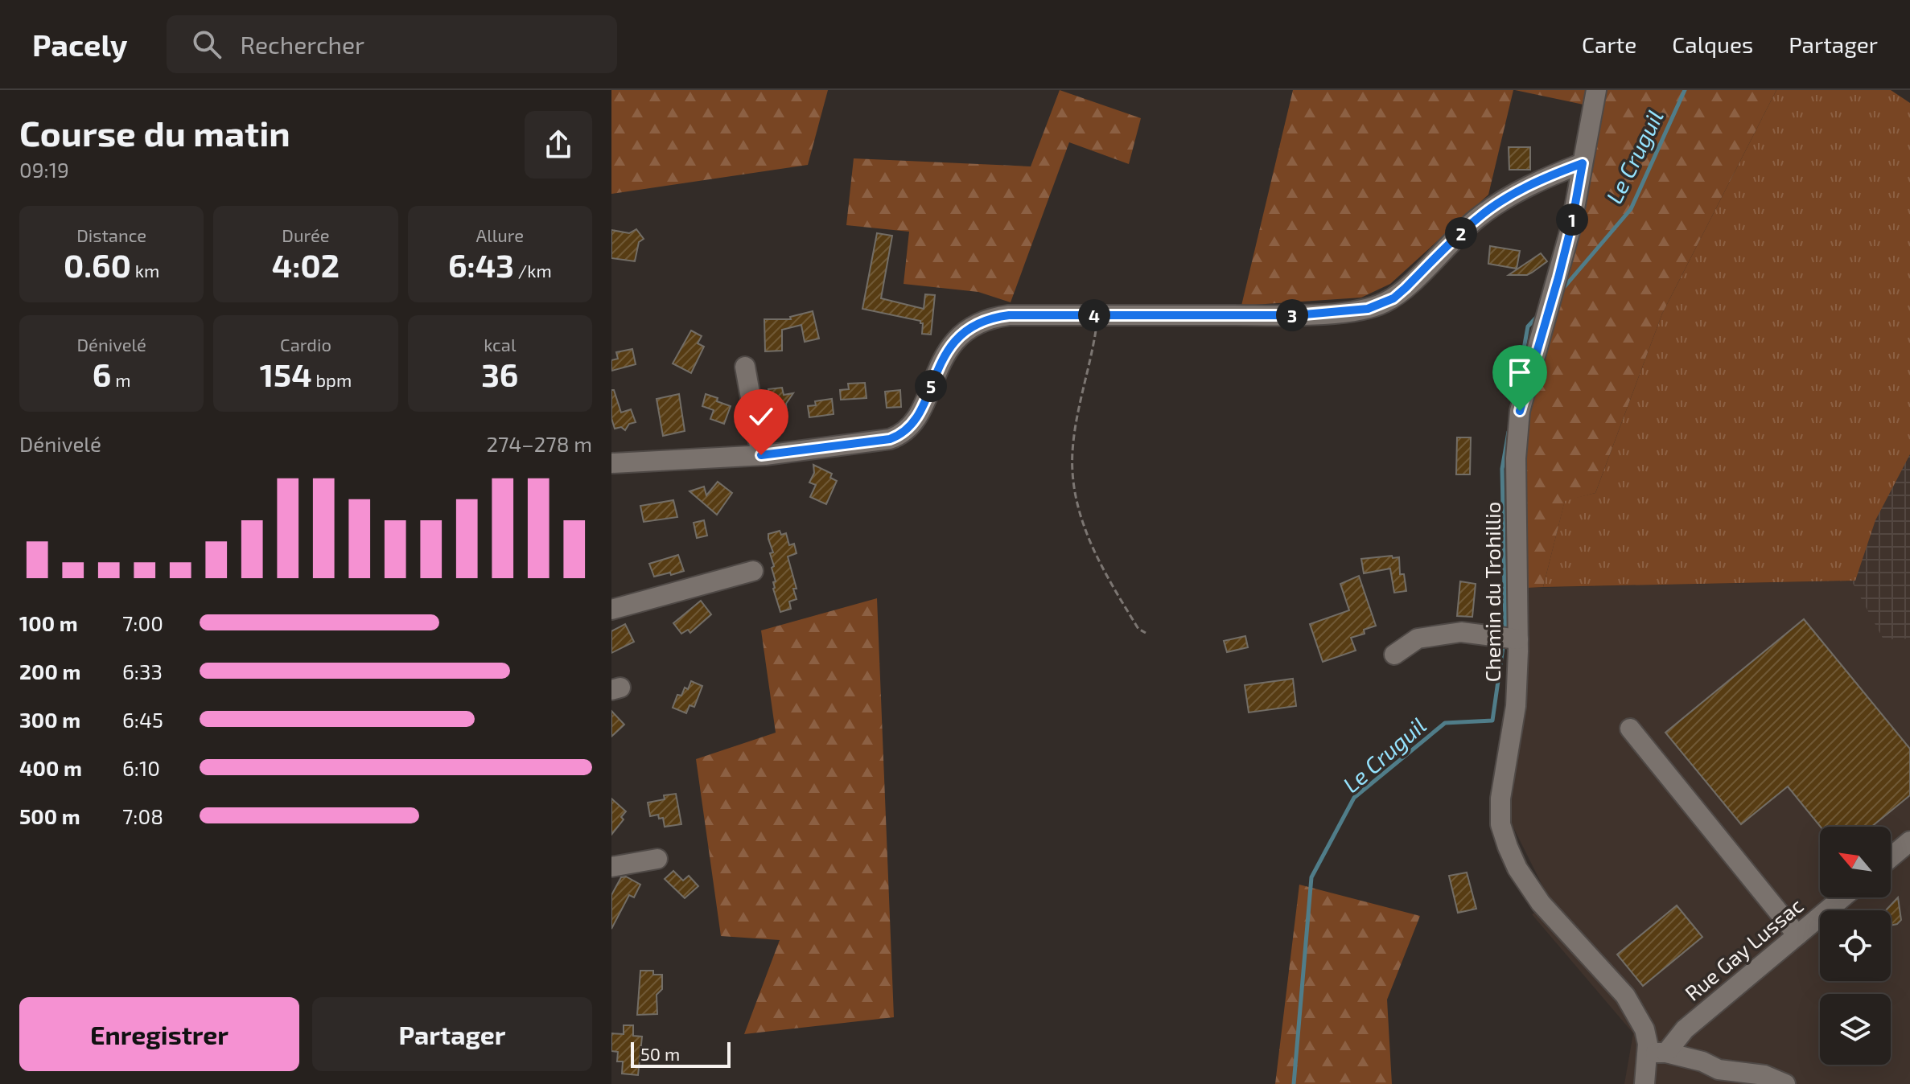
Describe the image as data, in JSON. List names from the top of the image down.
{
  "streets": {
    "street": ["Chemin du Trohillio", "Rue Gay Lussac"]
  },
  "crossings": [
    ["Chemin du Trohillio", "Rue Gay Lussac"]
  ],
  "water": ["Le Cruguil"],
  "scale_bar": "50 m",
  "north": "top left",
  "page": {
    "header": "Pacely",
    "search": "Rechercher",
    "nav": ["Carte", "Calques", "Partager"],
    "heading": ["Course du matin", "09:19"],
    "stats": [
      ["Distance", "0.60 km"],
      ["Durée", "4:02"],
      ["Allure", "6:43 /km"],
      ["Dénivelé", "6 m"],
      ["Cardio", "154 bpm"],
      ["kcal", "36"]
    ],
    "pins": [
      "1",
      "2",
      "3",
      "4",
      "5"
    ],
    "chart": ["Dénivelé", "274–278 m"],
    "list": [
      {
        "name": "100 m",
        "note": "7:00"
      },
      {
        "name": "200 m",
        "note": "6:33"
      },
      {
        "name": "300 m",
        "note": "6:45"
      },
      {
        "name": "400 m",
        "note": "6:10"
      },
      {
        "name": "500 m",
        "note": "7:08"
      }
    ],
    "buttons": ["Enregistrer", "Partager"],
    "scale": "50 m"
  }
}
